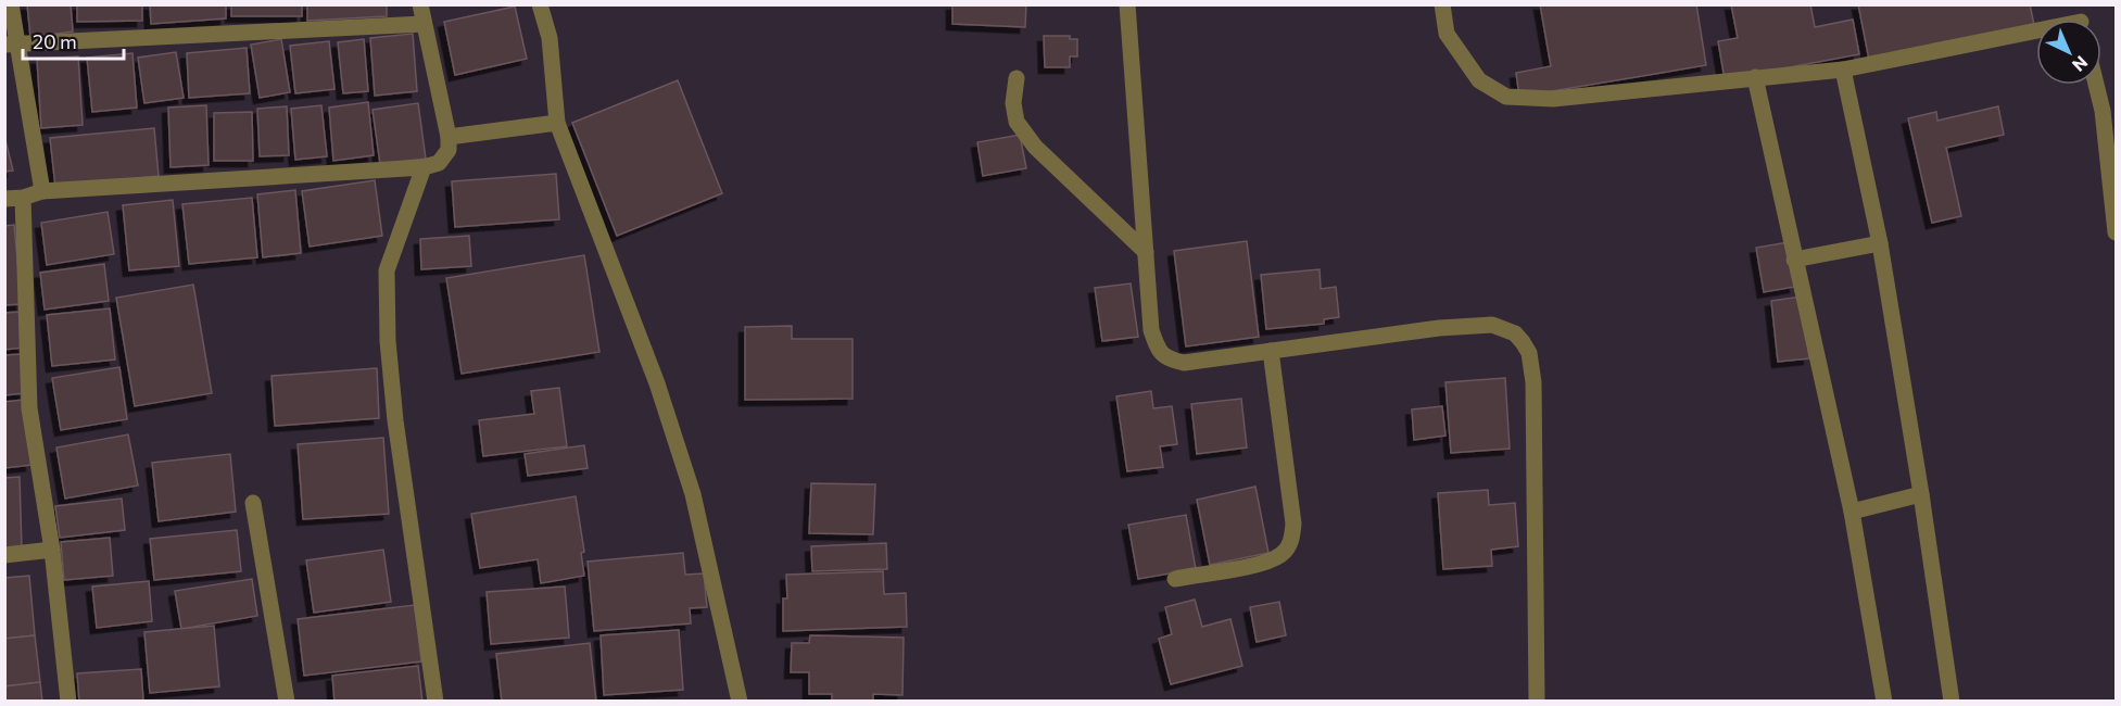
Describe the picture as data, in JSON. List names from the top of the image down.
{
  "scale_bar": "20 m",
  "north": "bottom right"
}
